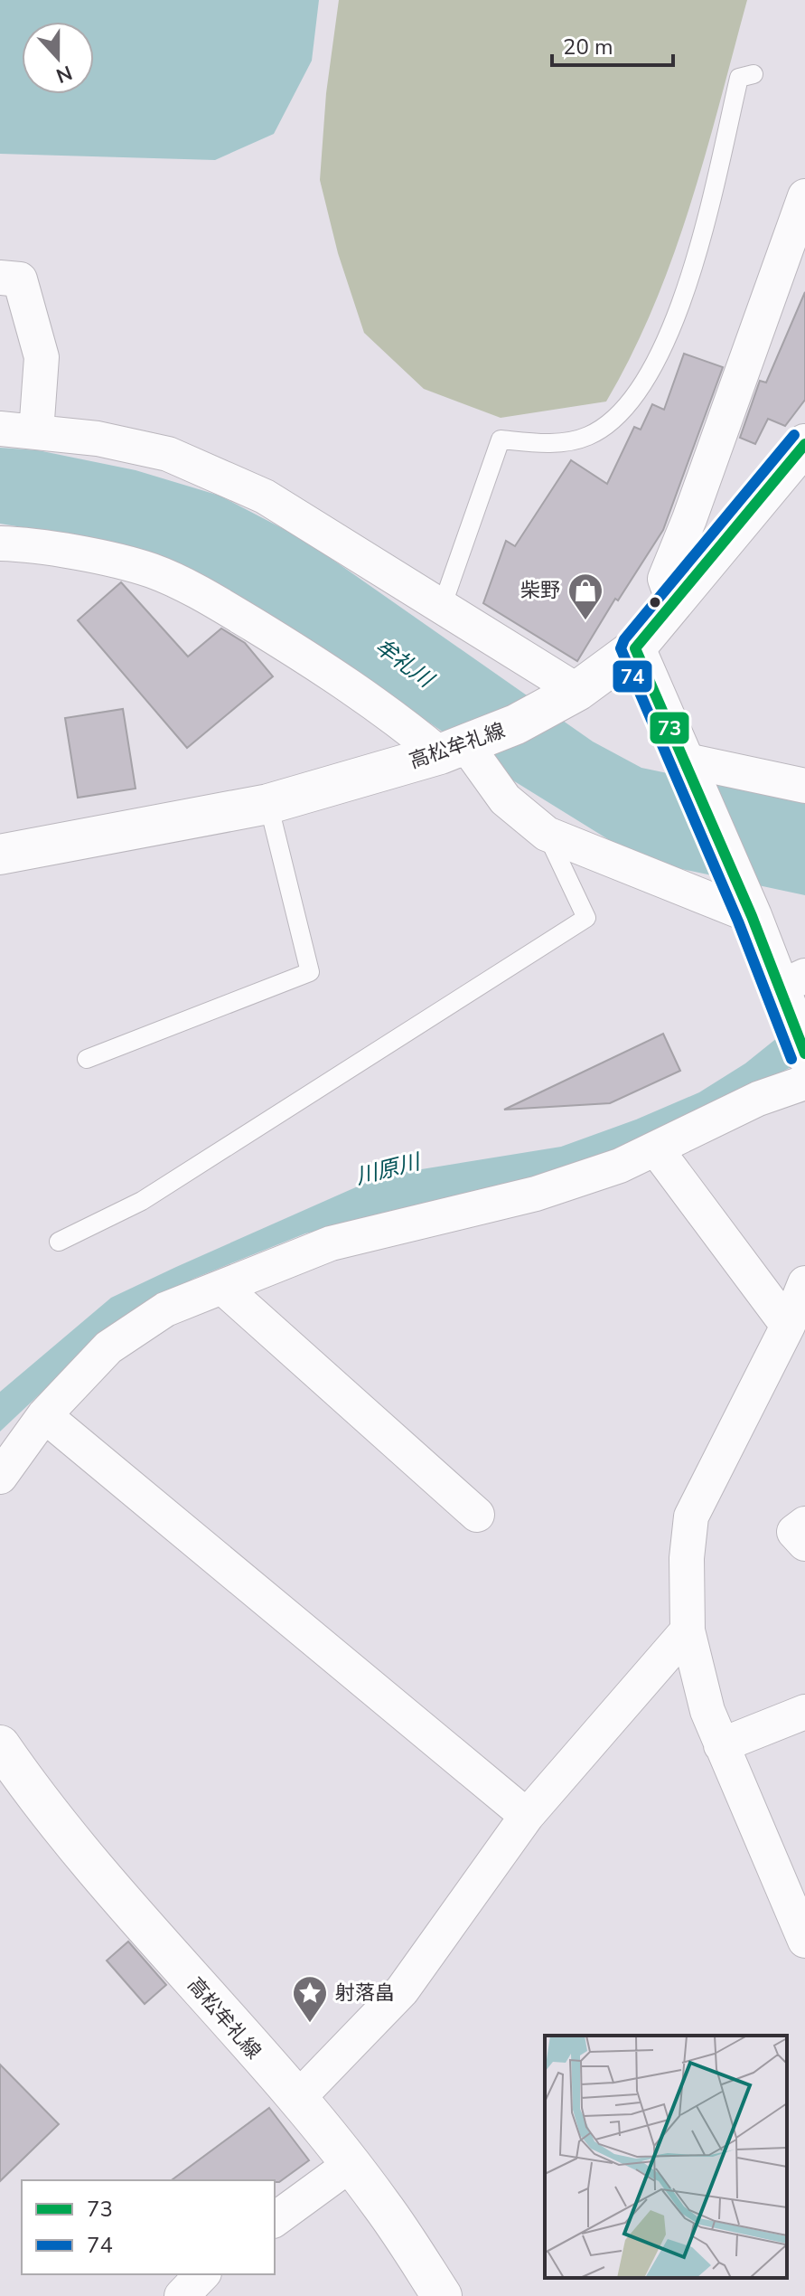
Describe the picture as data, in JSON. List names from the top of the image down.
{
  "streets": {
    "main road": ["高松牟礼線"]
  },
  "water": ["牟礼川", "川原川"],
  "places": {
    "shop": ["柴野"],
    "place": ["射落畠"]
  },
  "lines": ["transit line 74", "transit line 73"],
  "legend": ["73", "74"],
  "scale_bar": "20 m",
  "north": "bottom"
}
